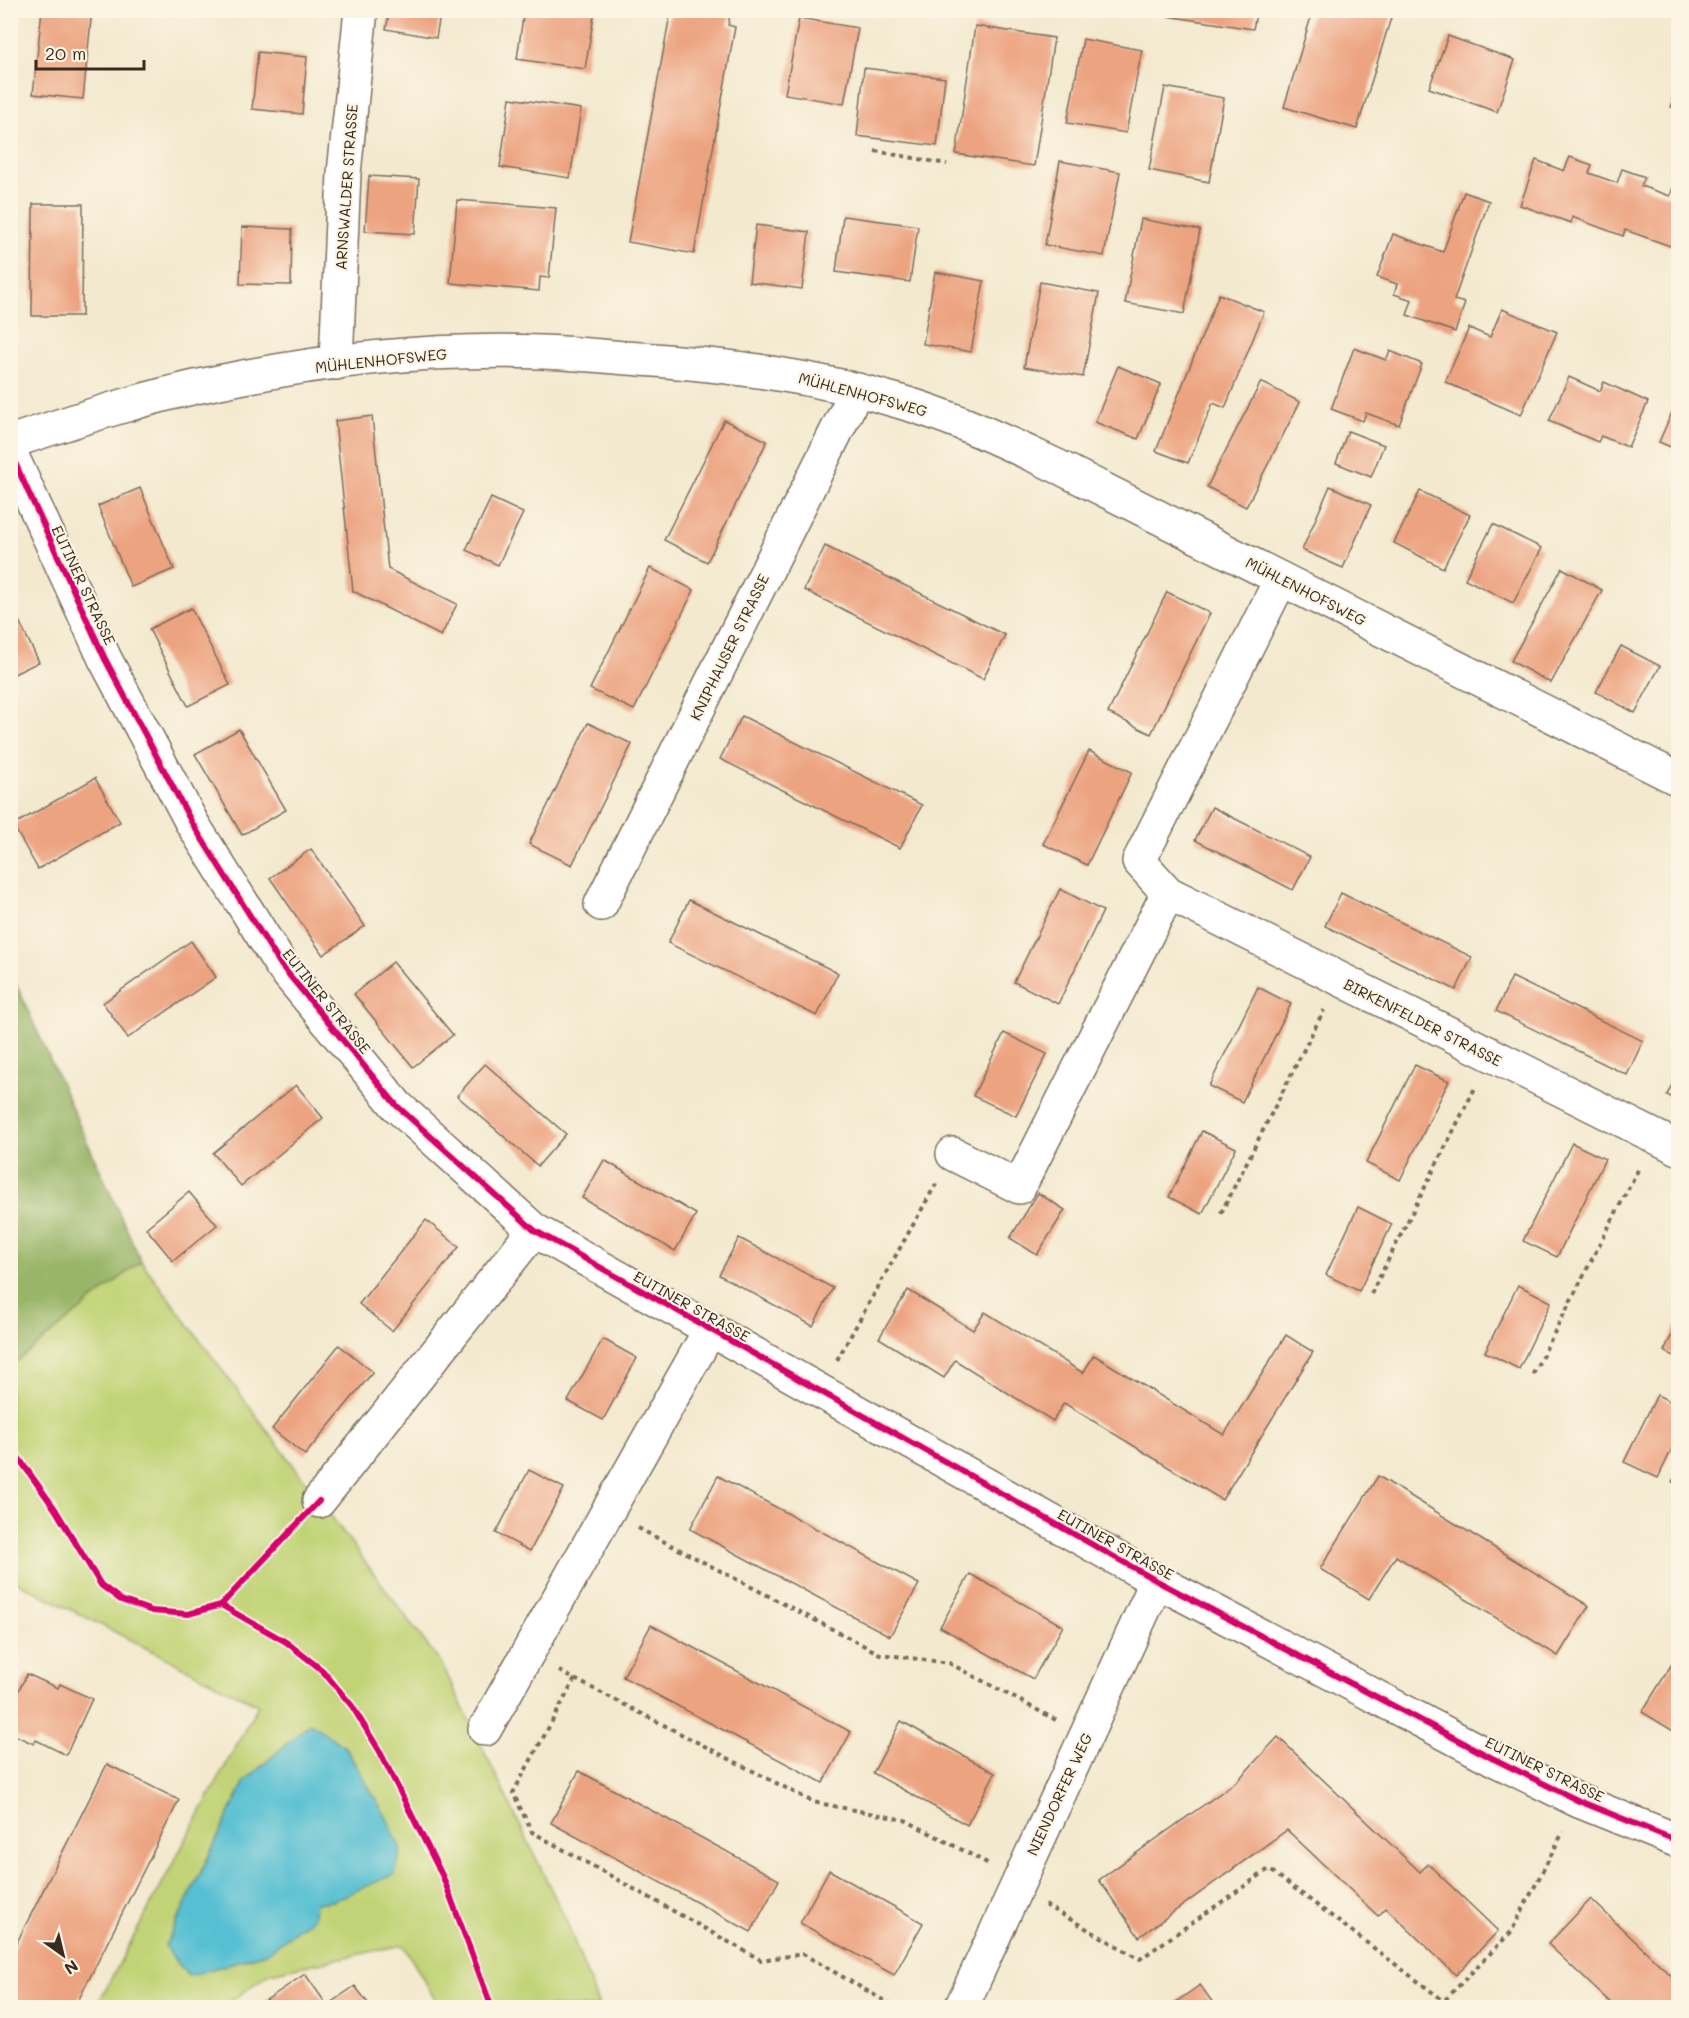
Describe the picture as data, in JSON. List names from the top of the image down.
{
  "streets": {
    "street": [
      "ARNSWALDER STRASSE",
      "MÜHLENHOFSWEG",
      "EUTINER STRASSE",
      "KNIPHAUSER STRASSE",
      "BIRKENFELDER STRASSE",
      "NIENDORFER WEG"
    ]
  },
  "crossings": [
    ["ARNSWALDER STRASSE", "MÜHLENHOFSWEG"],
    ["MÜHLENHOFSWEG", "KNIPHAUSER STRASSE"],
    ["MÜHLENHOFSWEG", "BIRKENFELDER STRASSE"],
    ["EUTINER STRASSE", "NIENDORFER WEG"]
  ],
  "scale_bar": "20 m",
  "north": "bottom right"
}
